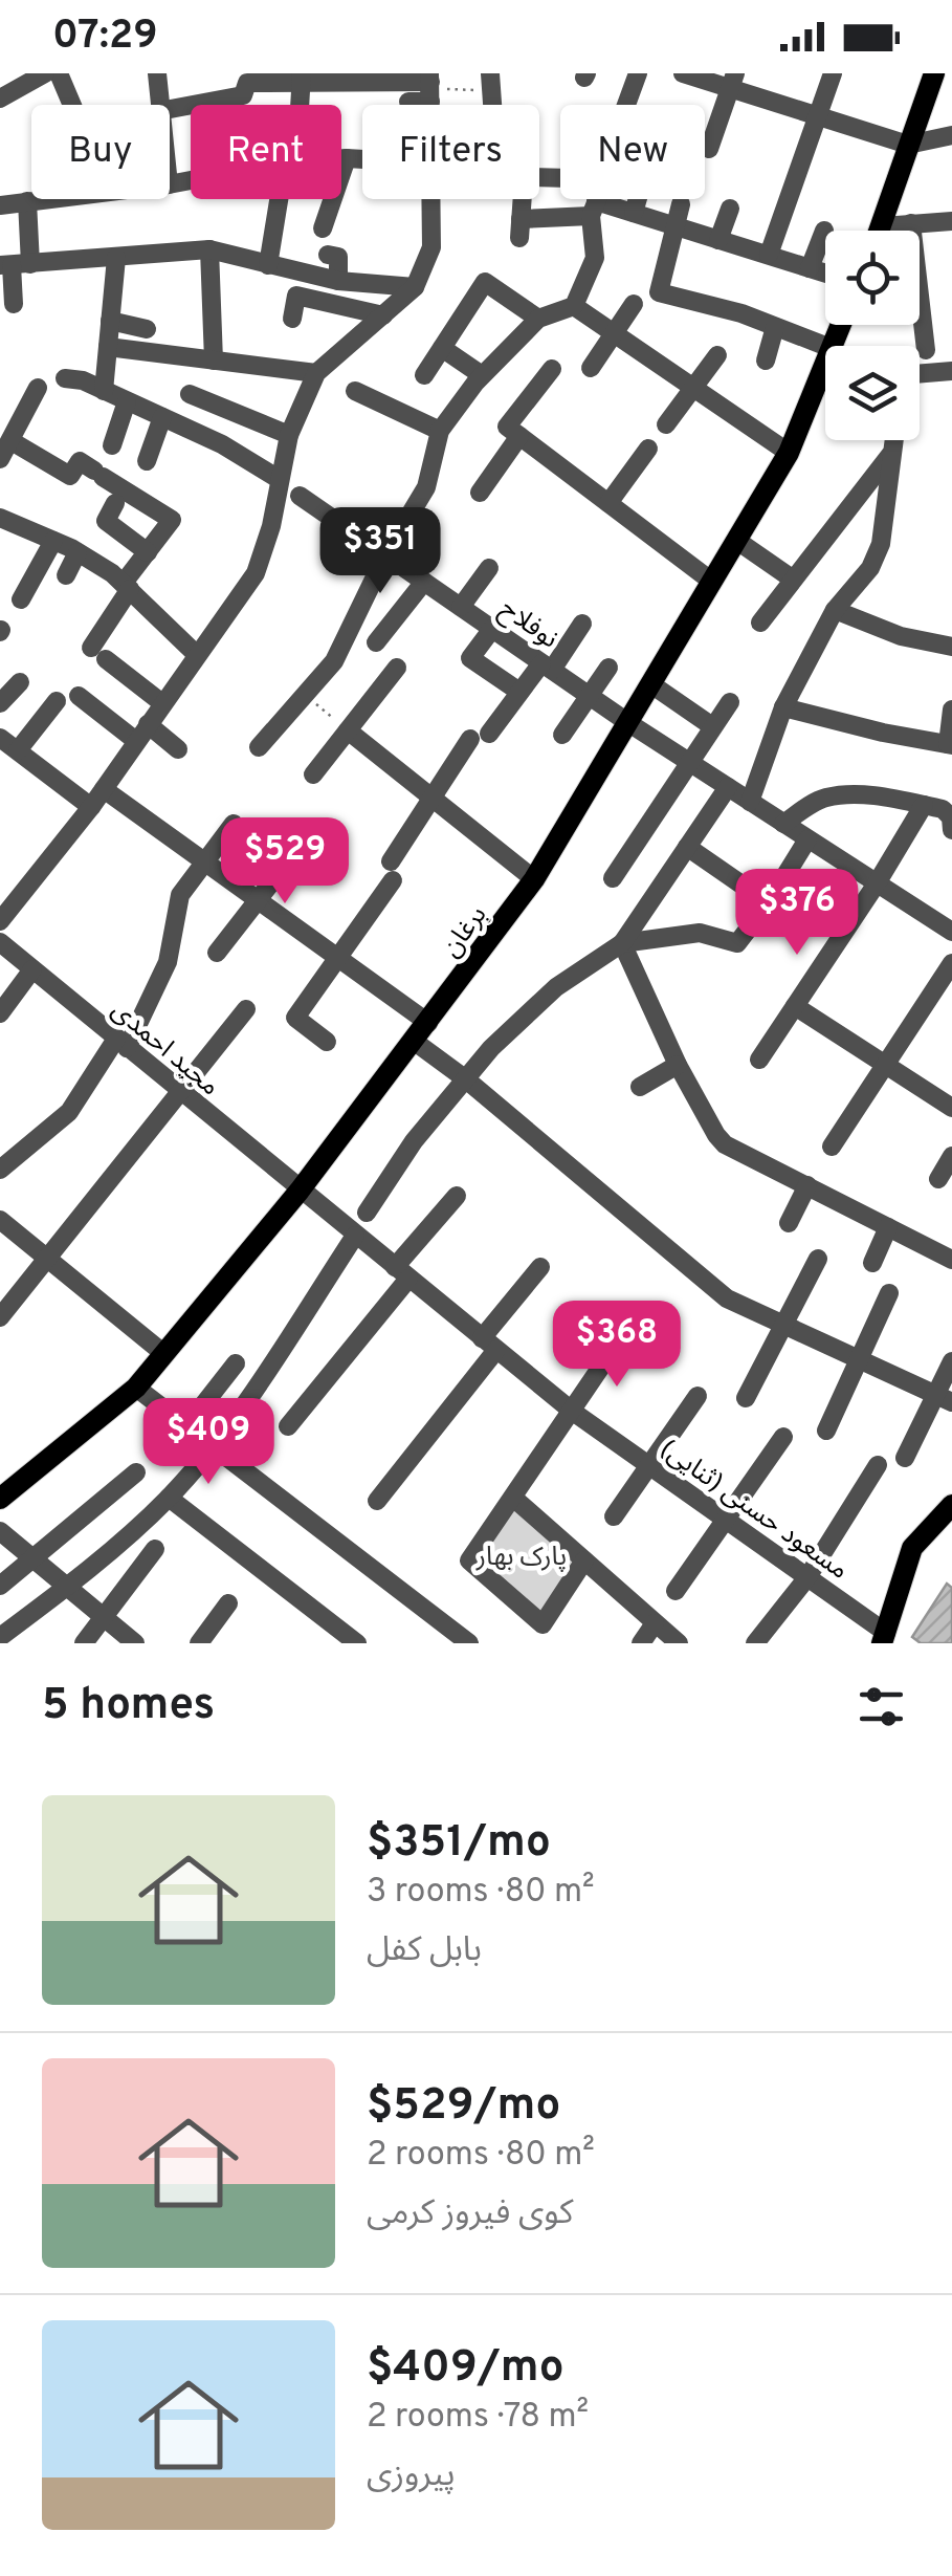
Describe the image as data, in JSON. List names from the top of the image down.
{
  "streets": {
    "main road": ["برغان"],
    "street": ["نوفلاح", "مجید احمدی", "مسعود حسنی (ثنایی)"]
  },
  "crossings": [
    ["نوفلاح", "برغان"],
    ["برغان", "مجید احمدی"],
    ["برغان", "مسعود حسنی (ثنایی)"],
    ["مجید احمدی", "مسعود حسنی (ثنایی)"]
  ],
  "parks": ["پارک‌ بهار"],
  "page": {
    "status": "07:29",
    "chip": [
      "Buy",
      "Rent",
      "Filters",
      "New"
    ],
    "price": [
      "$351",
      "$529",
      "$376",
      "$368",
      "$409"
    ],
    "heading": "5 homes",
    "list": [
      {
        "name": "$351/mo",
        "note": "3 rooms · 80 m² · بابل کفل"
      },
      {
        "name": "$529/mo",
        "note": "2 rooms · 80 m² · کوی فیروز کرمی"
      },
      {
        "name": "$409/mo",
        "note": "2 rooms · 78 m² · پیروزی"
      }
    ]
  }
}
